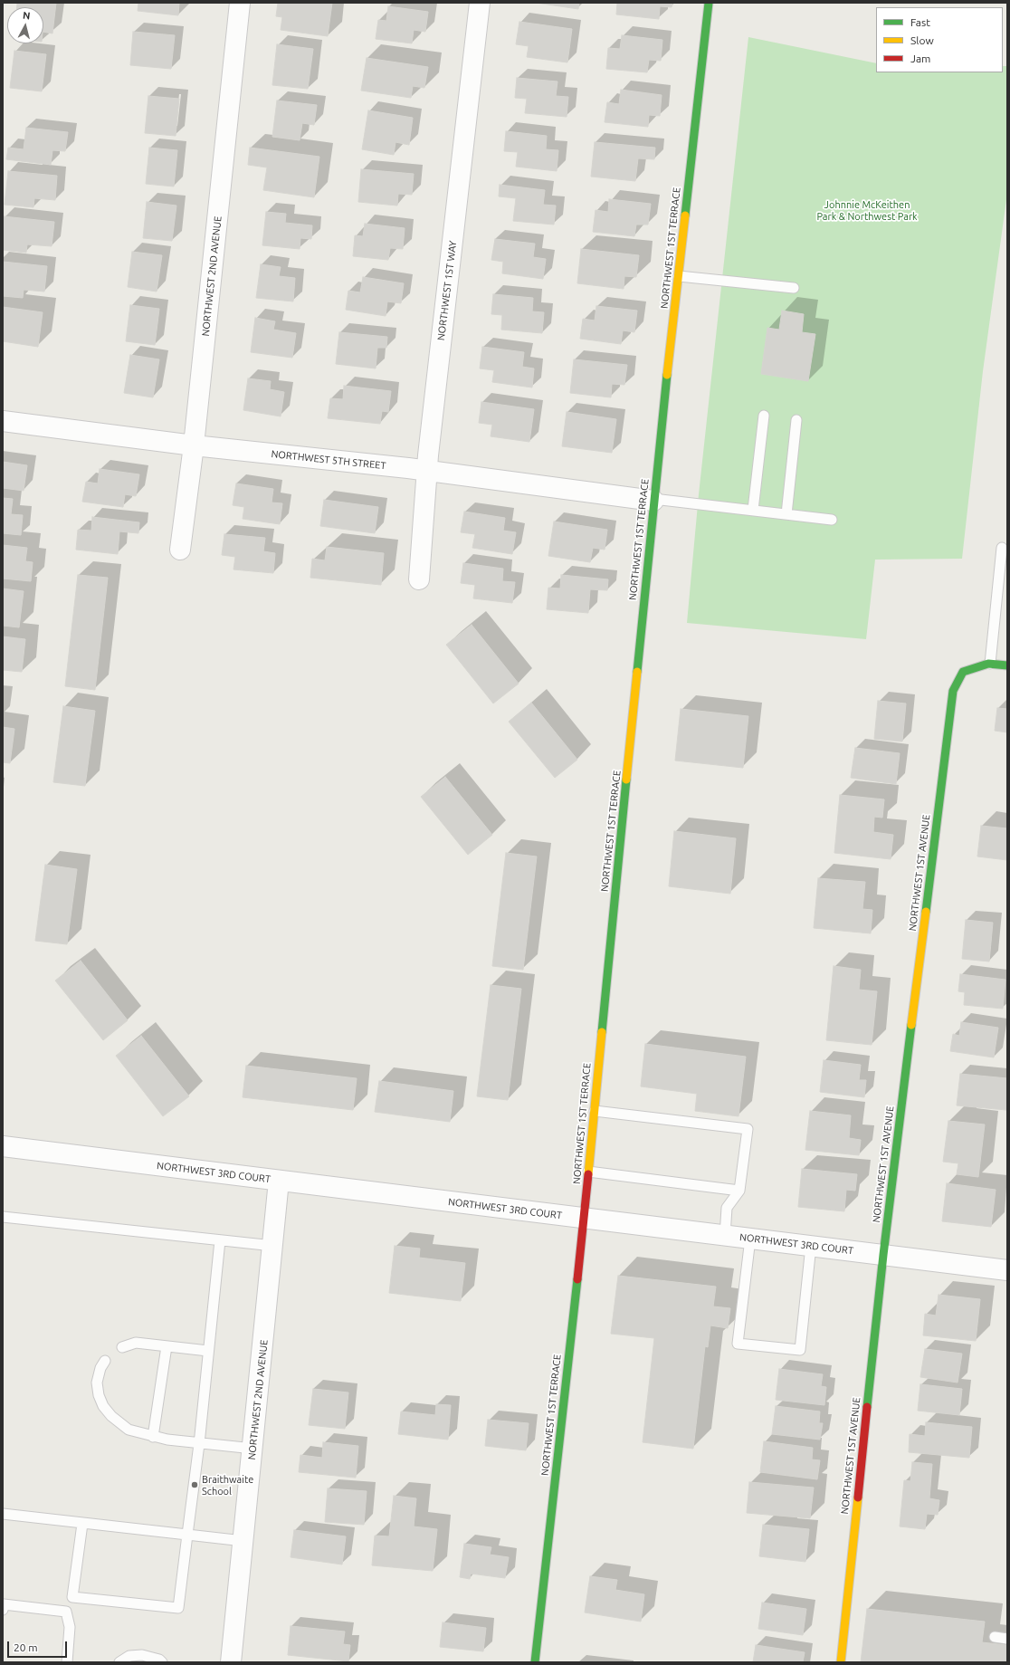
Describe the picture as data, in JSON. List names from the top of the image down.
{
  "streets": {
    "street": [
      "NORTHWEST 1ST TERRACE",
      "NORTHWEST 2ND AVENUE",
      "NORTHWEST 1ST WAY",
      "NORTHWEST 5TH STREET",
      "NORTHWEST 1ST AVENUE",
      "NORTHWEST 3RD COURT"
    ]
  },
  "crossings": [
    ["NORTHWEST 1ST TERRACE", "NORTHWEST 5TH STREET"],
    ["NORTHWEST 1ST TERRACE", "NORTHWEST 3RD COURT"],
    ["NORTHWEST 2ND AVENUE", "NORTHWEST 5TH STREET"],
    ["NORTHWEST 2ND AVENUE", "NORTHWEST 3RD COURT"],
    ["NORTHWEST 1ST WAY", "NORTHWEST 5TH STREET"],
    ["NORTHWEST 1ST AVENUE", "NORTHWEST 3RD COURT"]
  ],
  "parks": ["Johnnie McKeithen Park & Northwest Park"],
  "places": ["Braithwaite School"],
  "legend": ["Fast", "Slow", "Jam"],
  "scale_bar": "20 m",
  "north": "top"
}
